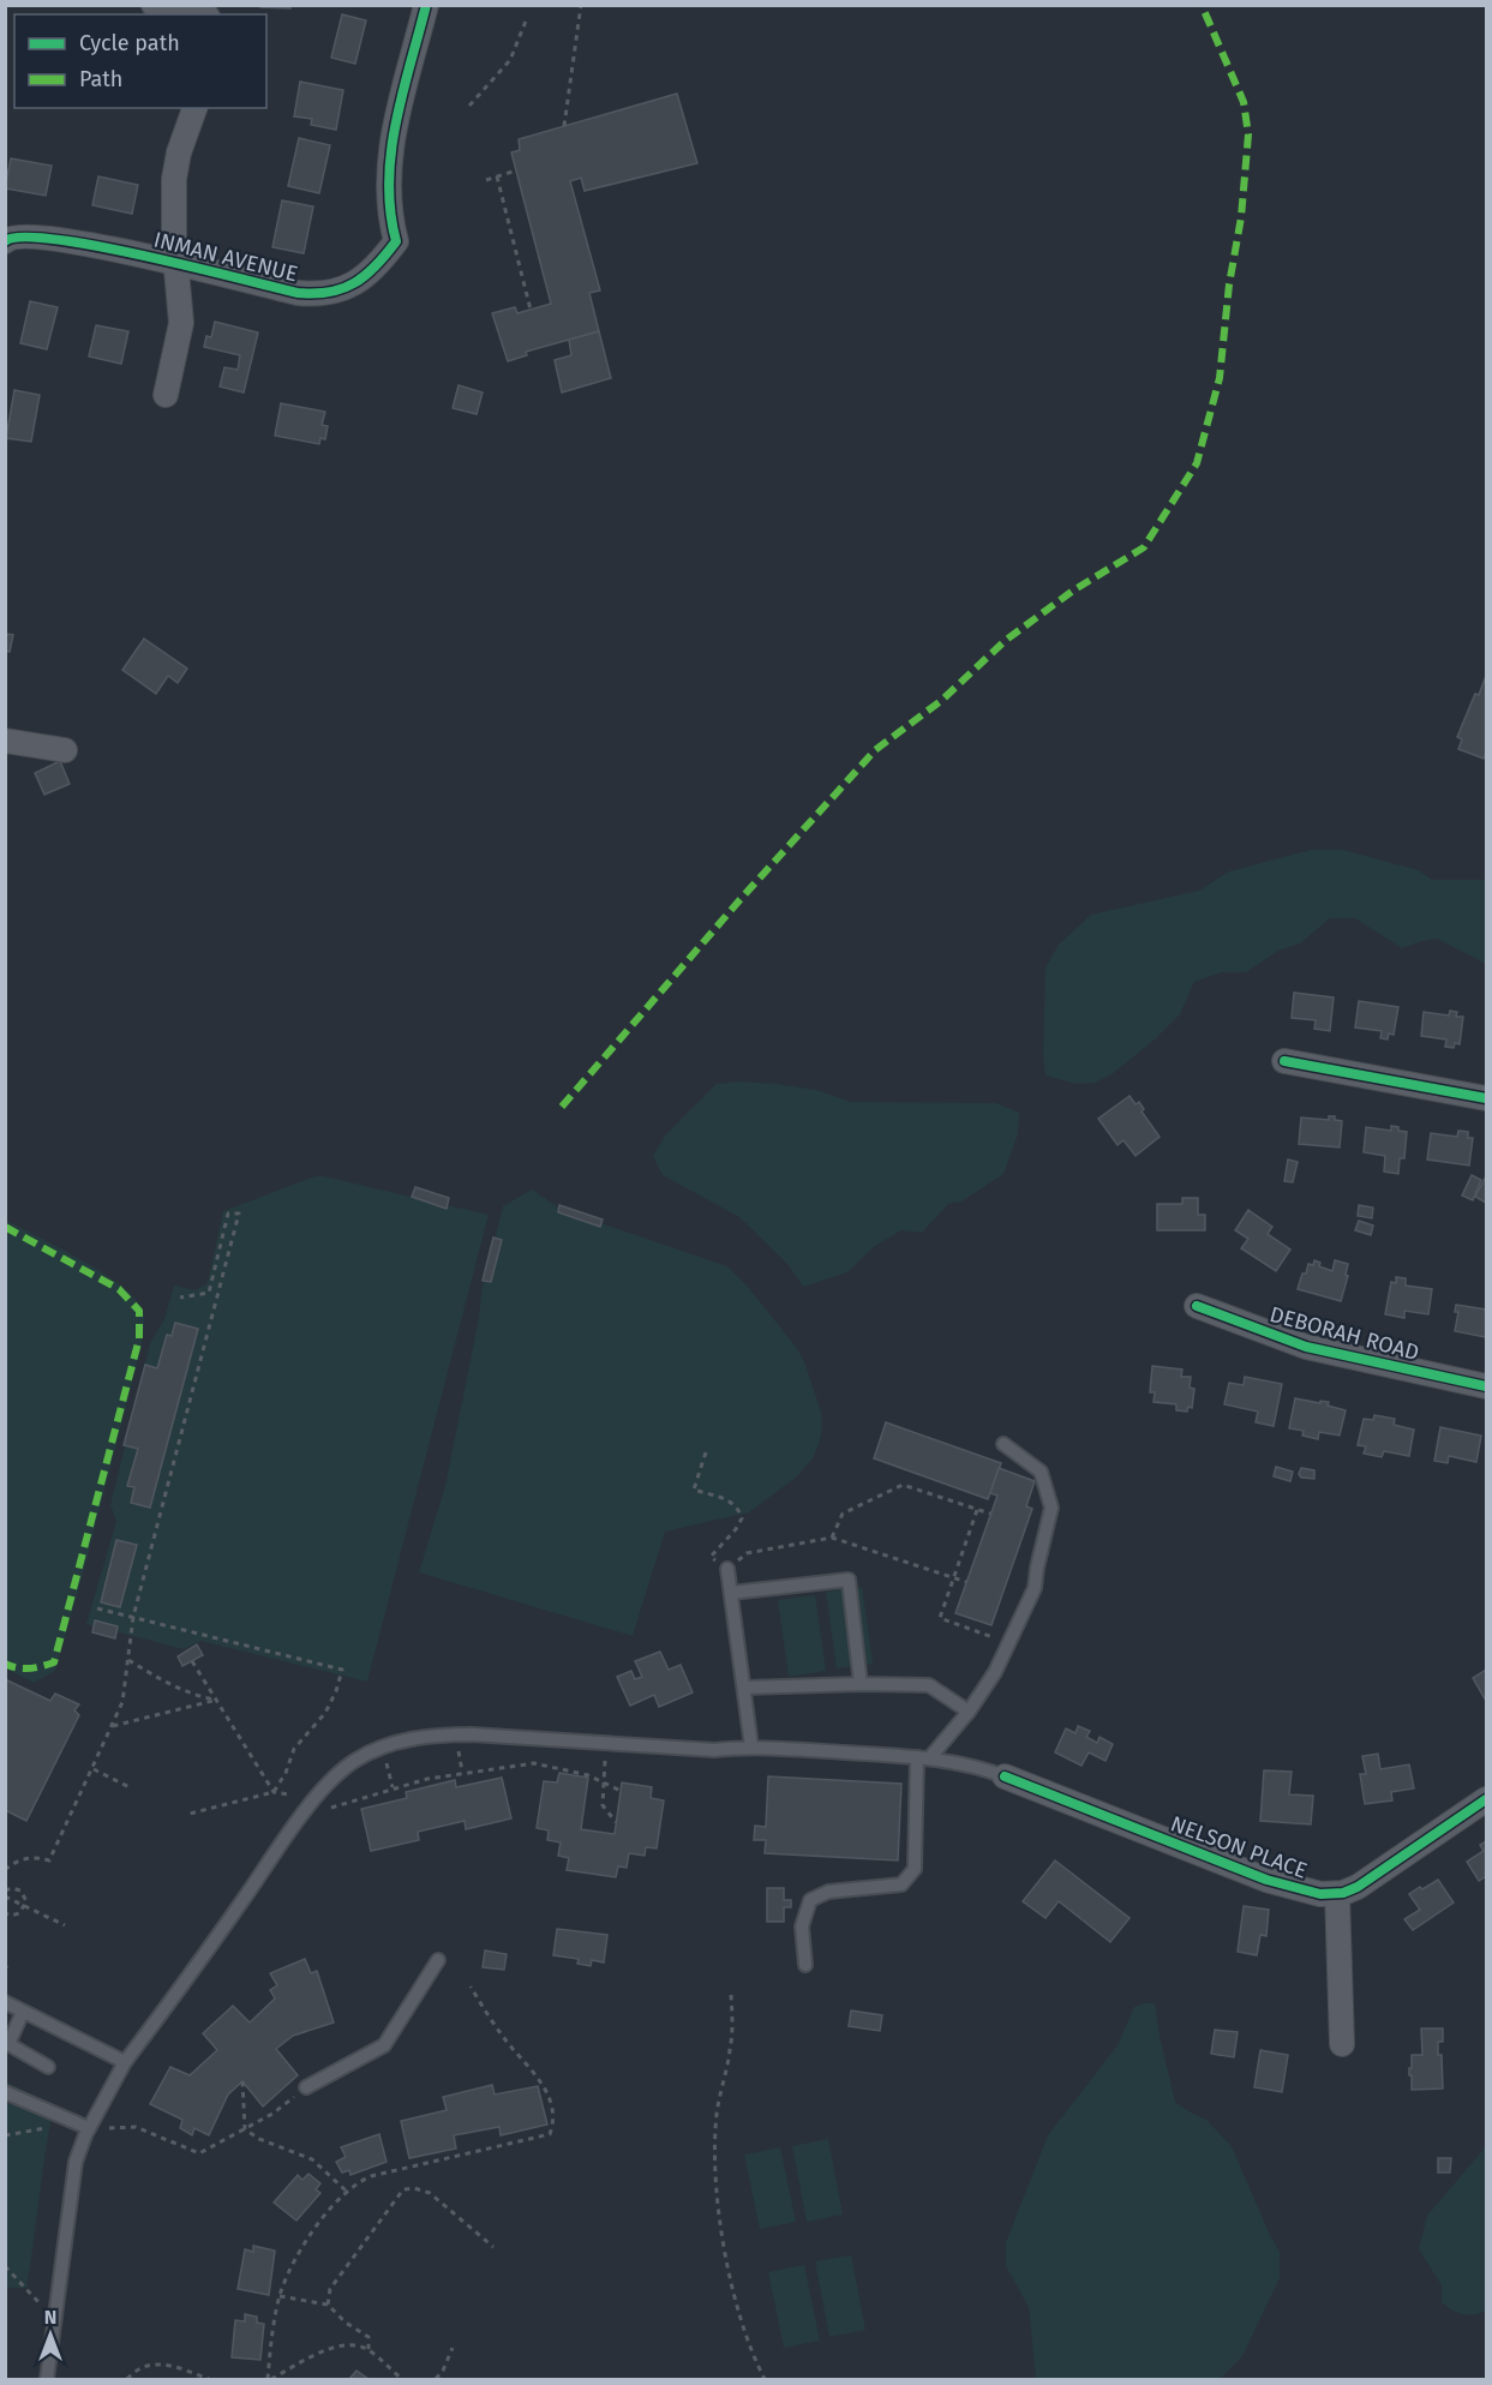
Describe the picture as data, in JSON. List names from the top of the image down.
{
  "streets": {
    "street": ["INMAN AVENUE", "DEBORAH ROAD", "NELSON PLACE"]
  },
  "legend": ["Cycle path", "Path"],
  "north": "top"
}
